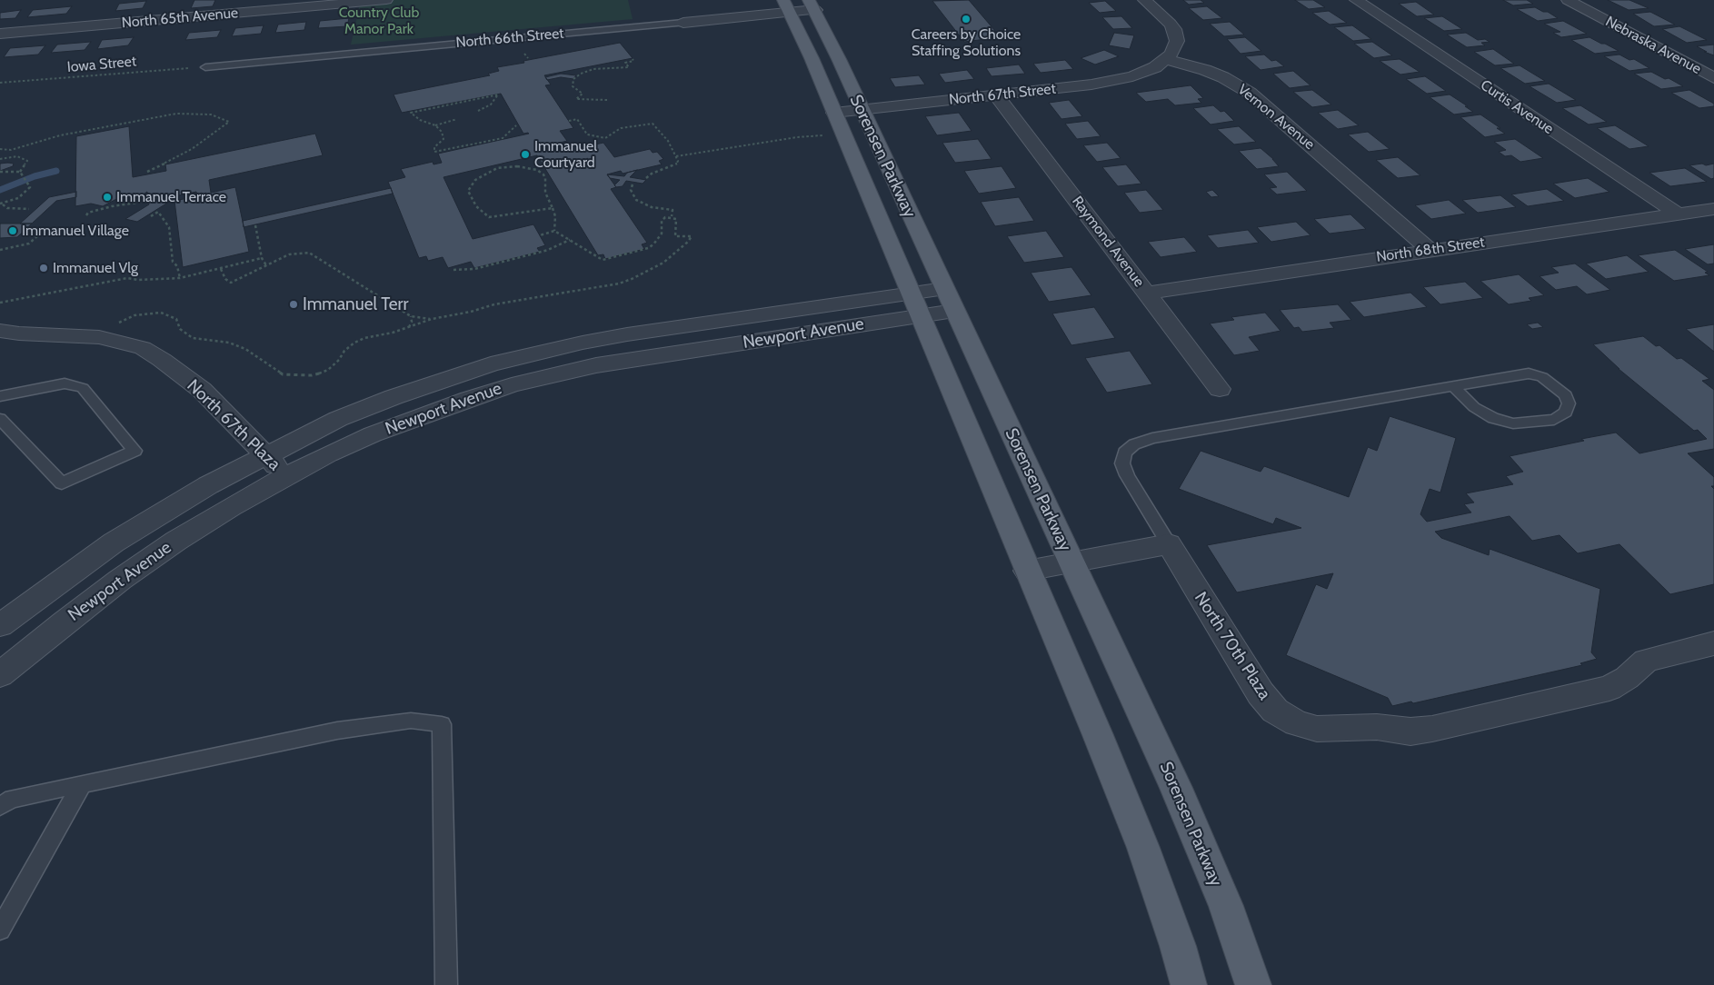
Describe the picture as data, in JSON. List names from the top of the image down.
{
  "streets": {
    "main road": ["Sorensen Parkway"],
    "street": [
      "North 65th Avenue",
      "North 66th Street",
      "Nebraska Avenue",
      "North 67th Street",
      "Curtis Avenue",
      "Vernon Avenue",
      "Raymond Avenue",
      "North 68th Street",
      "Newport Avenue",
      "North 67th Plaza",
      "North 70th Plaza"
    ],
    "path": ["Iowa Street"]
  },
  "crossings": [
    ["North 66th Street", "Iowa Street"],
    ["North 66th Street", "Sorensen Parkway"],
    ["North 67th Street", "Vernon Avenue"],
    ["North 67th Street", "Sorensen Parkway"],
    ["North 67th Street", "Raymond Avenue"],
    ["Curtis Avenue", "North 68th Street"],
    ["Vernon Avenue", "North 68th Street"],
    ["Sorensen Parkway", "Newport Avenue"],
    ["Raymond Avenue", "North 68th Street"],
    ["Newport Avenue", "North 67th Plaza"]
  ],
  "parks": ["Country Club Manor Park"],
  "places": [
    "Careers by Choice Staffing Solutions",
    "Immanuel Courtyard",
    "Immanuel Terrace",
    "Immanuel Village",
    "Immanuel Vlg",
    "Immanuel Terr"
  ]
}
